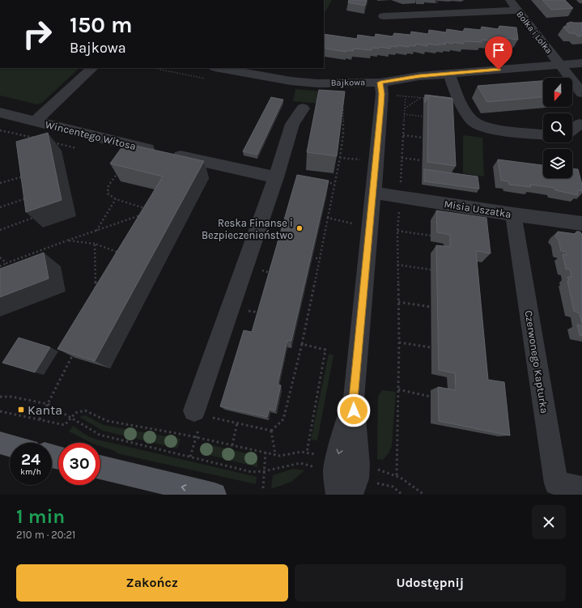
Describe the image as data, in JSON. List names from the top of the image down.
{
  "streets": {
    "street": [
      "Bolka i Lolka",
      "Bajkowa",
      "Wincentego Witosa",
      "Misia Uszatka",
      "Czerwonego Kapturka"
    ]
  },
  "crossings": [
    ["Bolka i Lolka", "Bajkowa"],
    ["Misia Uszatka", "Czerwonego Kapturka"]
  ],
  "places": {
    "other": ["Reska Finanse i Bezpieczenieństwo"],
    "transit": ["Kanta"]
  },
  "north": "bottom",
  "page": {
    "turn": ["150 m", "Bajkowa"],
    "speed": "24 km/h",
    "limit": "30",
    "heading": ["1 min", "210 m · 20:21"],
    "buttons": ["Zakończ", "Udostępnij"]
  }
}
